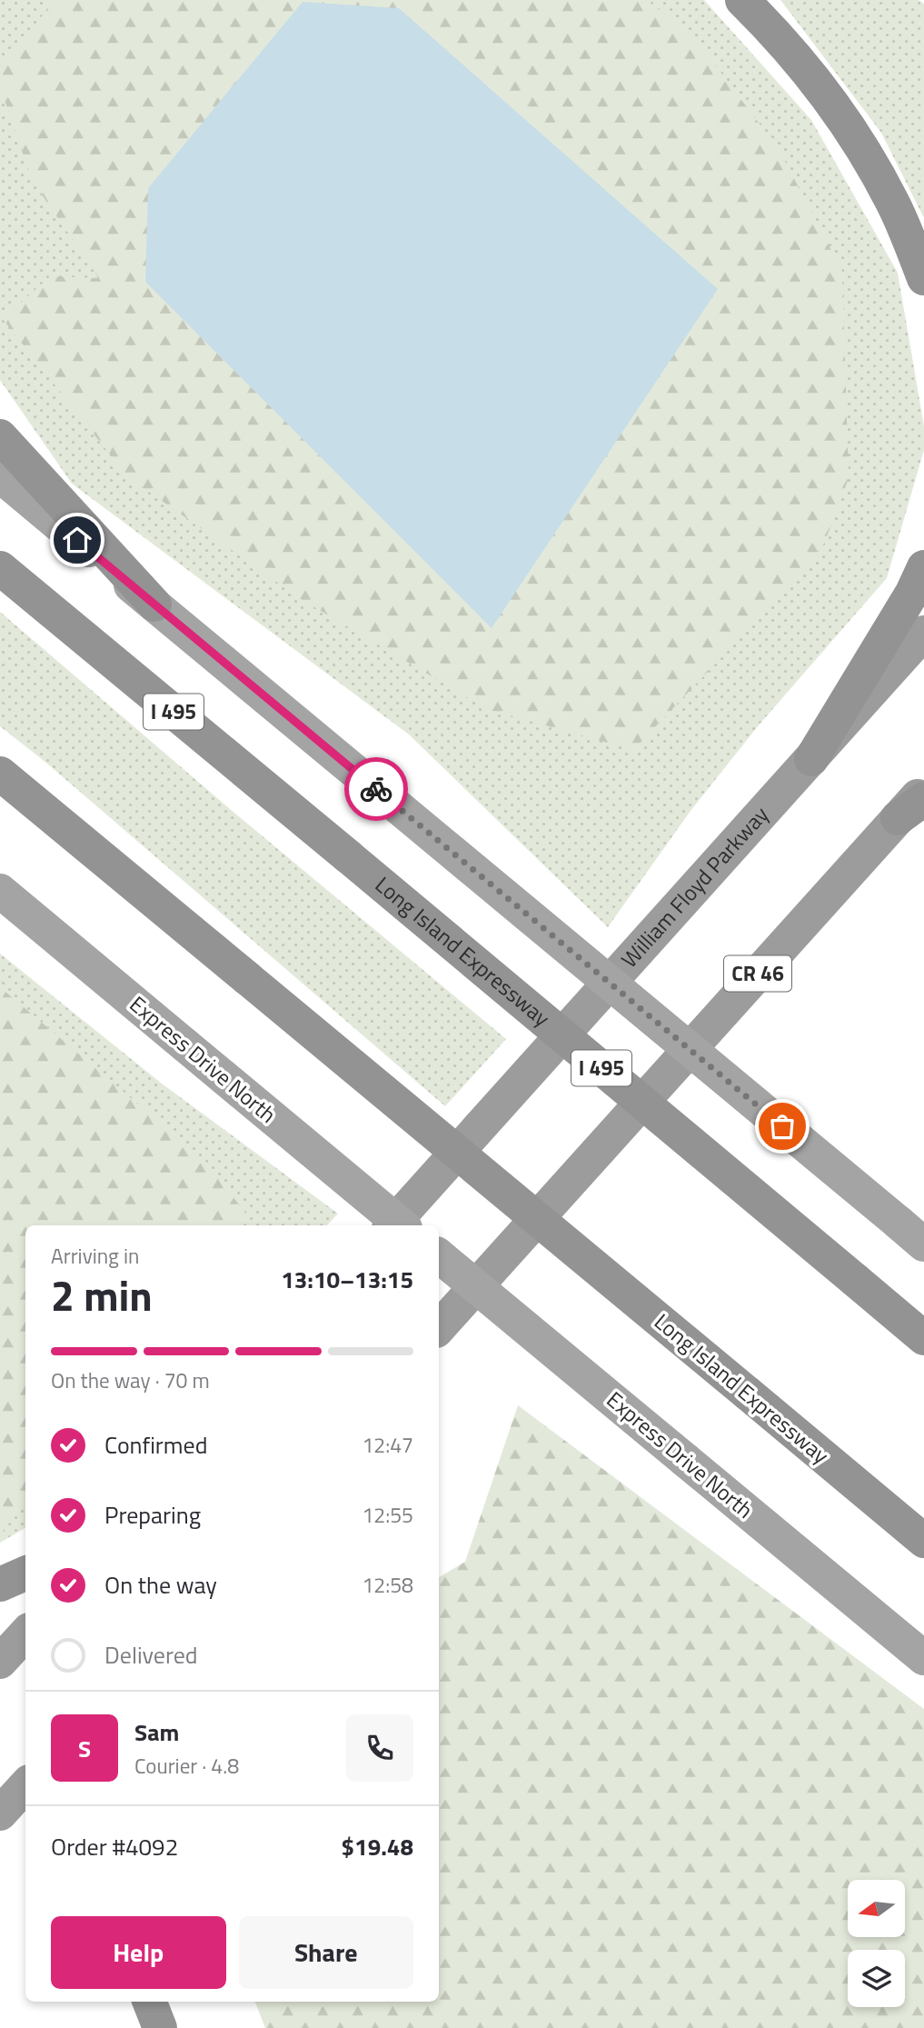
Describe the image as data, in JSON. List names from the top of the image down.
{
  "streets": {
    "highway": [
      "I 495",
      "William Floyd Parkway",
      "Long Island Expressway",
      "CR 46"
    ],
    "main road": ["Express Drive North"]
  },
  "north": "left",
  "page": {
    "heading": ["2 min", "Arriving in", "13:10–13:15"],
    "panel": [
      "Sam",
      "Courier · 4.8",
      "Order #4092",
      "$19.48"
    ],
    "bar": "On the way · 70 m",
    "list": [
      ["Confirmed", "12:47"],
      ["Preparing", "12:55"],
      ["On the way", "12:58"],
      "Delivered"
    ],
    "round": "S",
    "buttons": ["Help", "Share"]
  }
}
